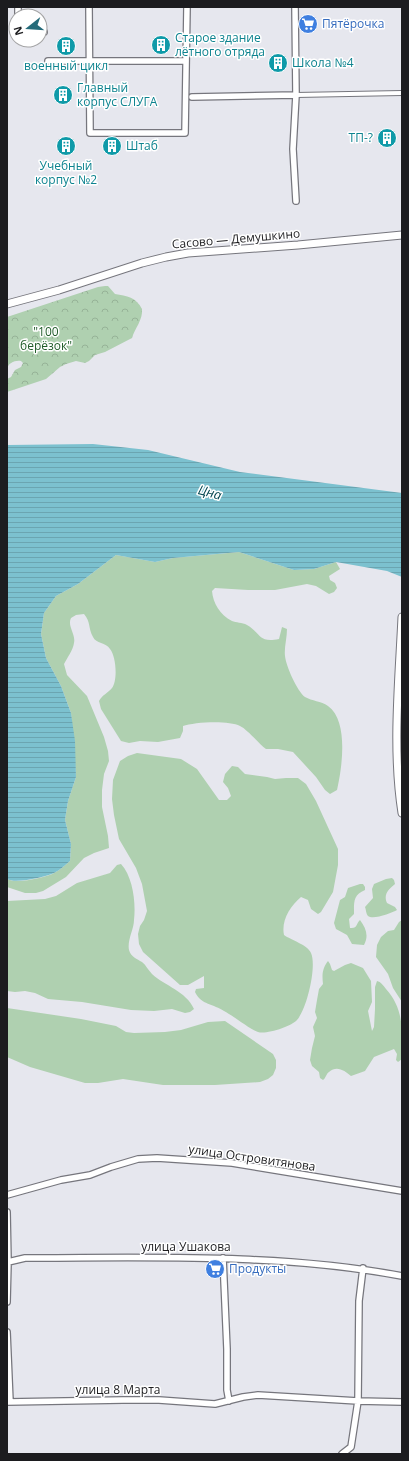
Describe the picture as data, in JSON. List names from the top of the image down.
{
  "streets": {
    "street": [
      "Сасово — Демушкино",
      "улица Островитянова",
      "улица Ушакова",
      "улица 8 Марта"
    ]
  },
  "water": ["Цна"],
  "parks": ["\"100 берёзок\""],
  "places": {
    "supermarket": ["Пятёрочка", "Продукты"],
    "building": [
      "Старое здание лётного отряда",
      "военный цикл",
      "Школа №4",
      "Главный корпус СЛУГА",
      "ТП-?",
      "Учебный корпус №2",
      "Штаб"
    ]
  },
  "north": "left"
}
